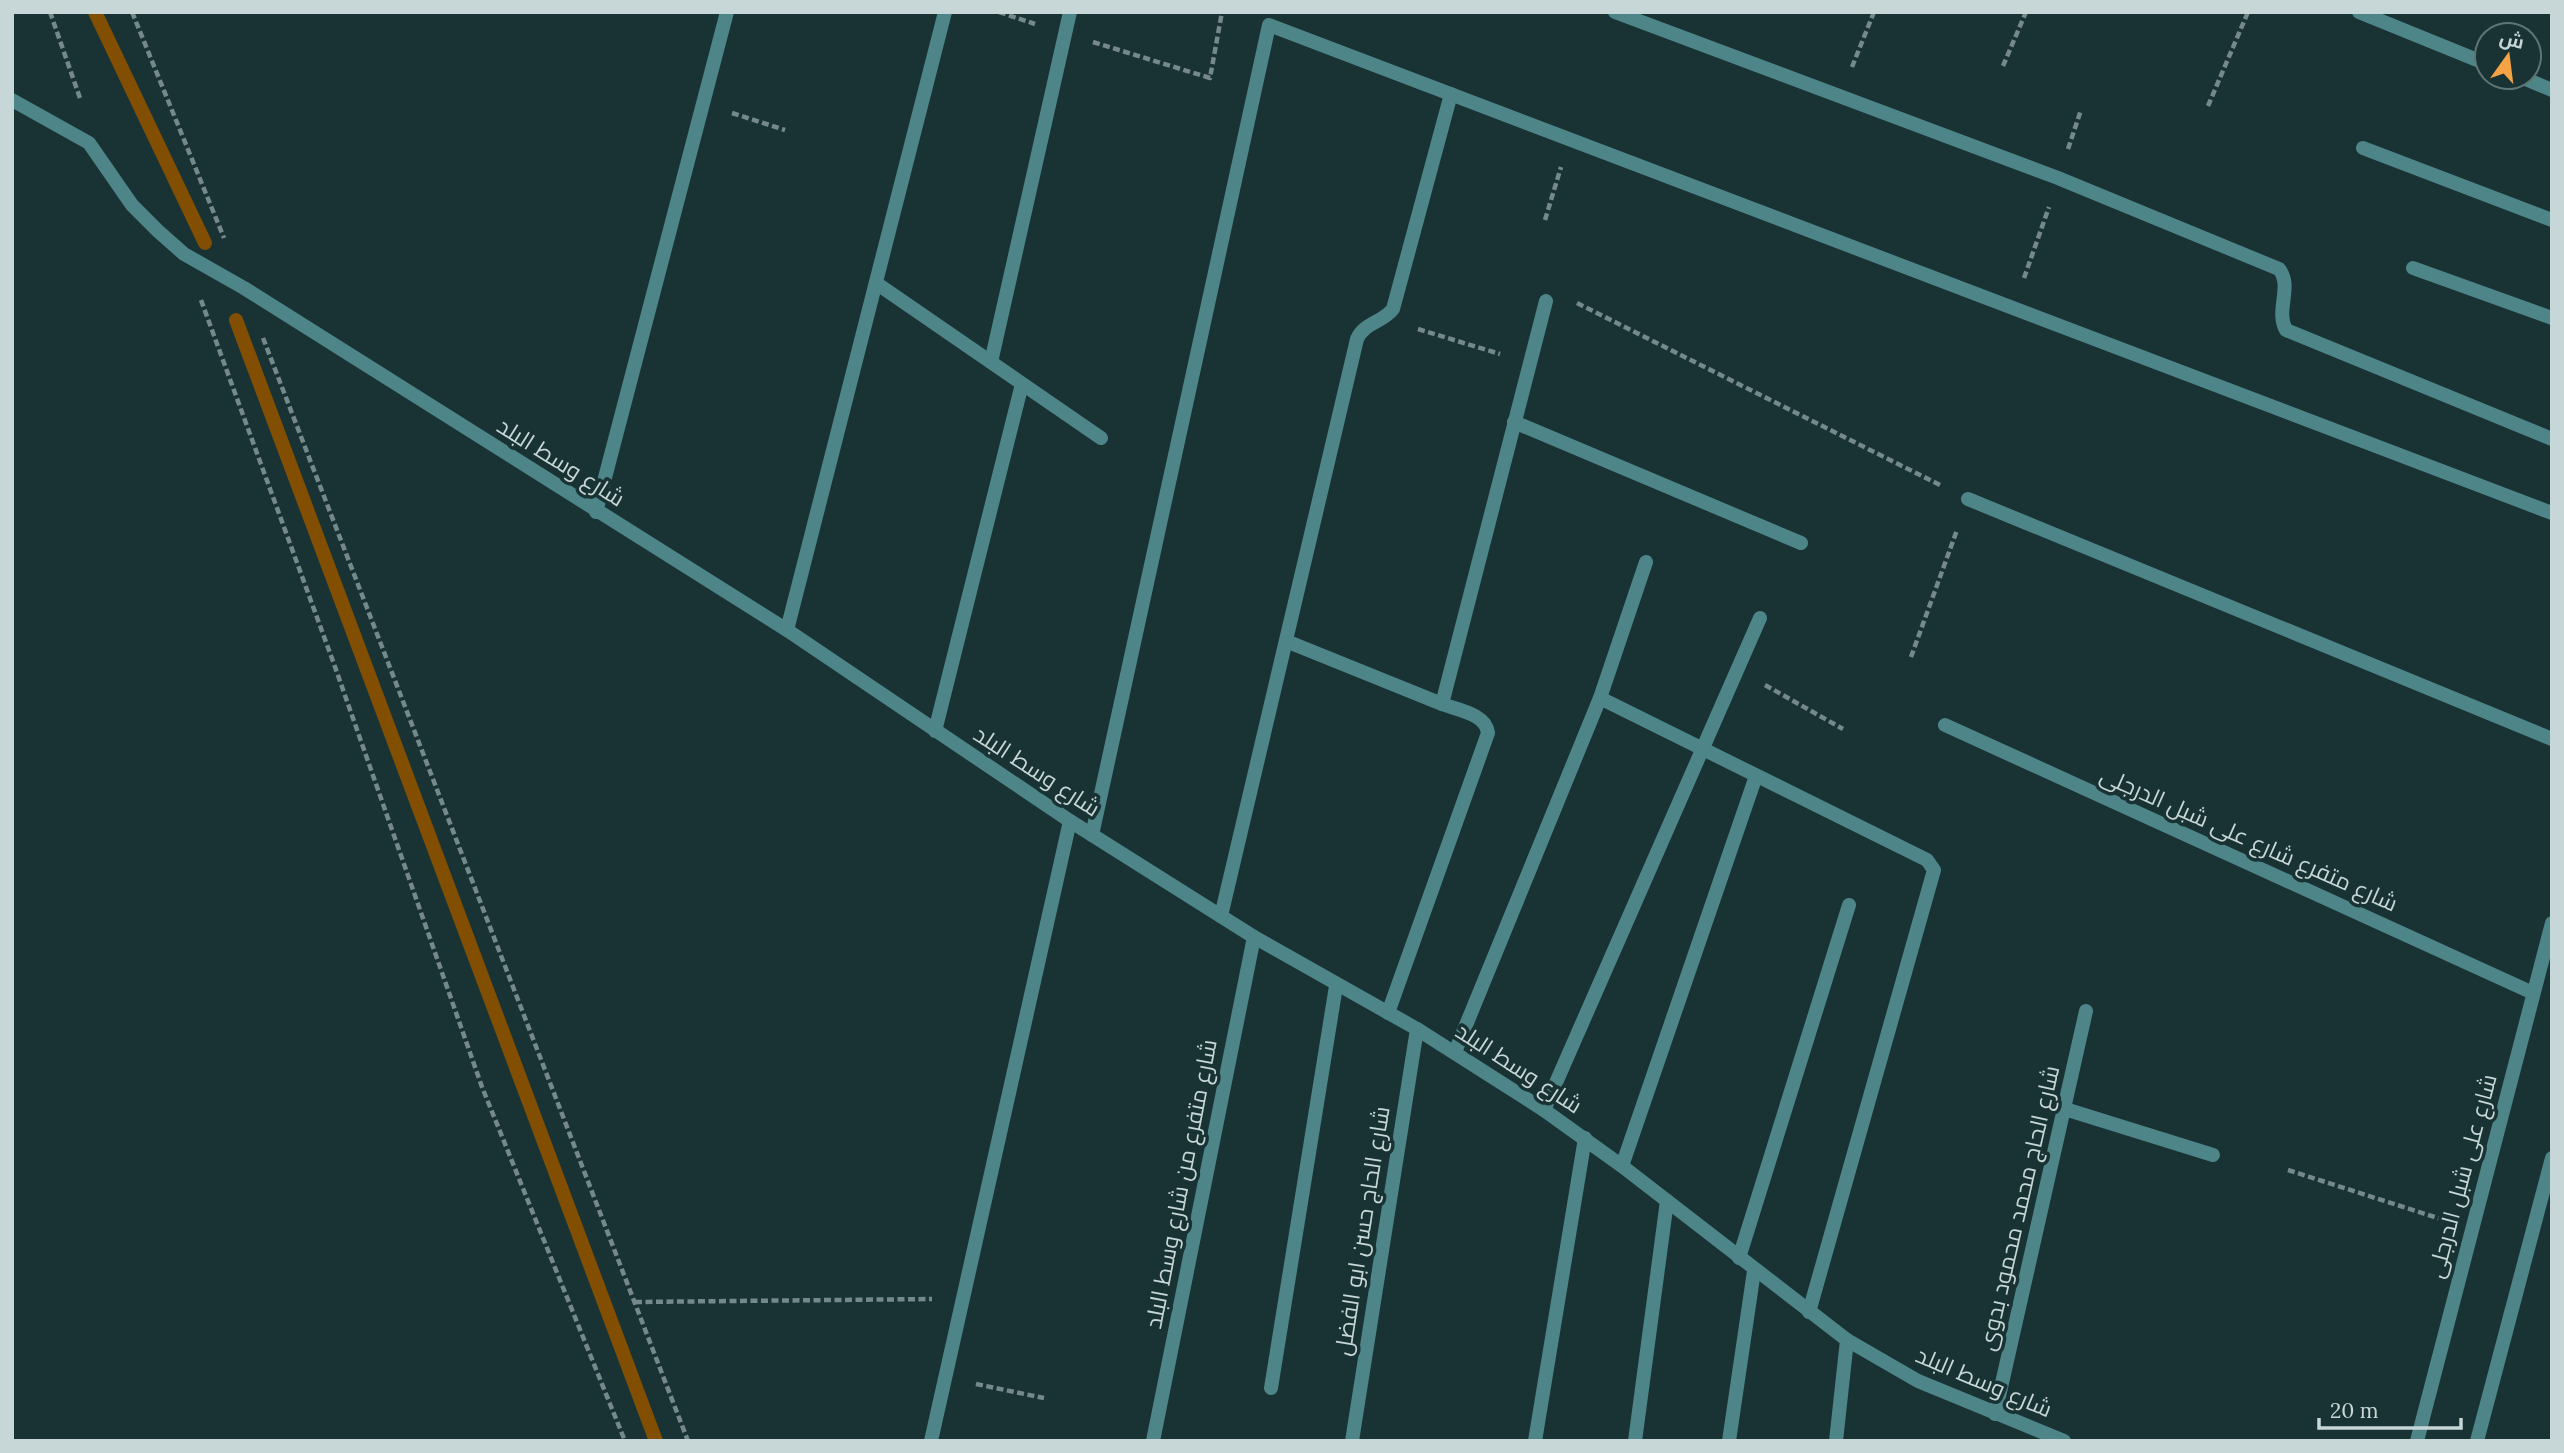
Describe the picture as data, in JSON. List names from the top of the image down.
{
  "streets": {
    "street": [
      "شارع وسط البلد",
      "شارع متفرع شارع على شبل الدرجلى",
      "شارع على شبل الدرجلى",
      "شارع متفرع من شارع وسط البلد",
      "شارع الحاج محمد محمود بدوى",
      "شارع الحاج حسن ابو الفضل"
    ]
  },
  "crossings": [
    ["شارع وسط البلد", "شارع متفرع من شارع وسط البلد"],
    ["شارع وسط البلد", "شارع الحاج محمد محمود بدوى"],
    ["شارع وسط البلد", "شارع الحاج حسن ابو الفضل"],
    ["شارع متفرع شارع على شبل الدرجلى", "شارع على شبل الدرجلى"]
  ],
  "scale_bar": "20 m",
  "north": "top"
}
